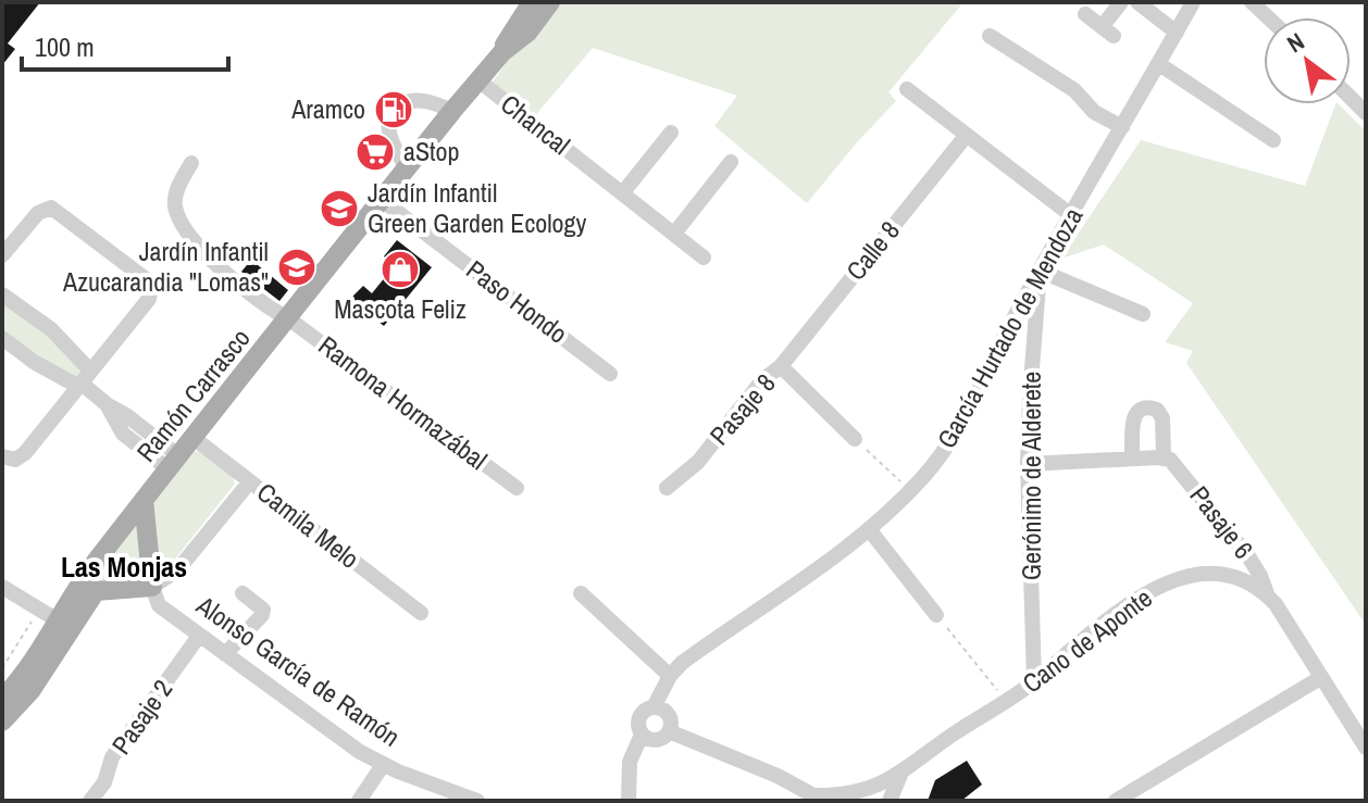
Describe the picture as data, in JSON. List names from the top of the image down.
{
  "streets": {
    "main road": ["Ramón Carrasco"],
    "street": [
      "Chancal",
      "Calle 8",
      "Paso Hondo",
      "García Hurtado de Mendoza",
      "Ramona Hormazábal",
      "Pasaje 8",
      "Gerónimo de Alderete",
      "Pasaje 6",
      "Camila Melo",
      "Cano de Aponte",
      "Alonso García de Ramón",
      "Pasaje 2"
    ]
  },
  "crossings": [
    ["Chancal", "Ramón Carrasco"],
    ["Calle 8", "Pasaje 8"],
    ["Paso Hondo", "Ramón Carrasco"],
    ["García Hurtado de Mendoza", "Gerónimo de Alderete"],
    ["Ramón Carrasco", "Ramona Hormazábal"],
    ["Ramón Carrasco", "Camila Melo"],
    ["Gerónimo de Alderete", "Cano de Aponte"],
    ["Pasaje 6", "Cano de Aponte"],
    ["Alonso García de Ramón", "Pasaje 2"]
  ],
  "districts": ["Las Monjas"],
  "places": {
    "fuel station": ["Aramco"],
    "supermarket": ["aStop"],
    "school or university": ["Jardín Infantil Green Garden Ecology", "Jardín Infantil Azucarandia \"Lomas\""],
    "shop": ["Mascota Feliz"]
  },
  "scale_bar": "100 m",
  "north": "top left"
}
